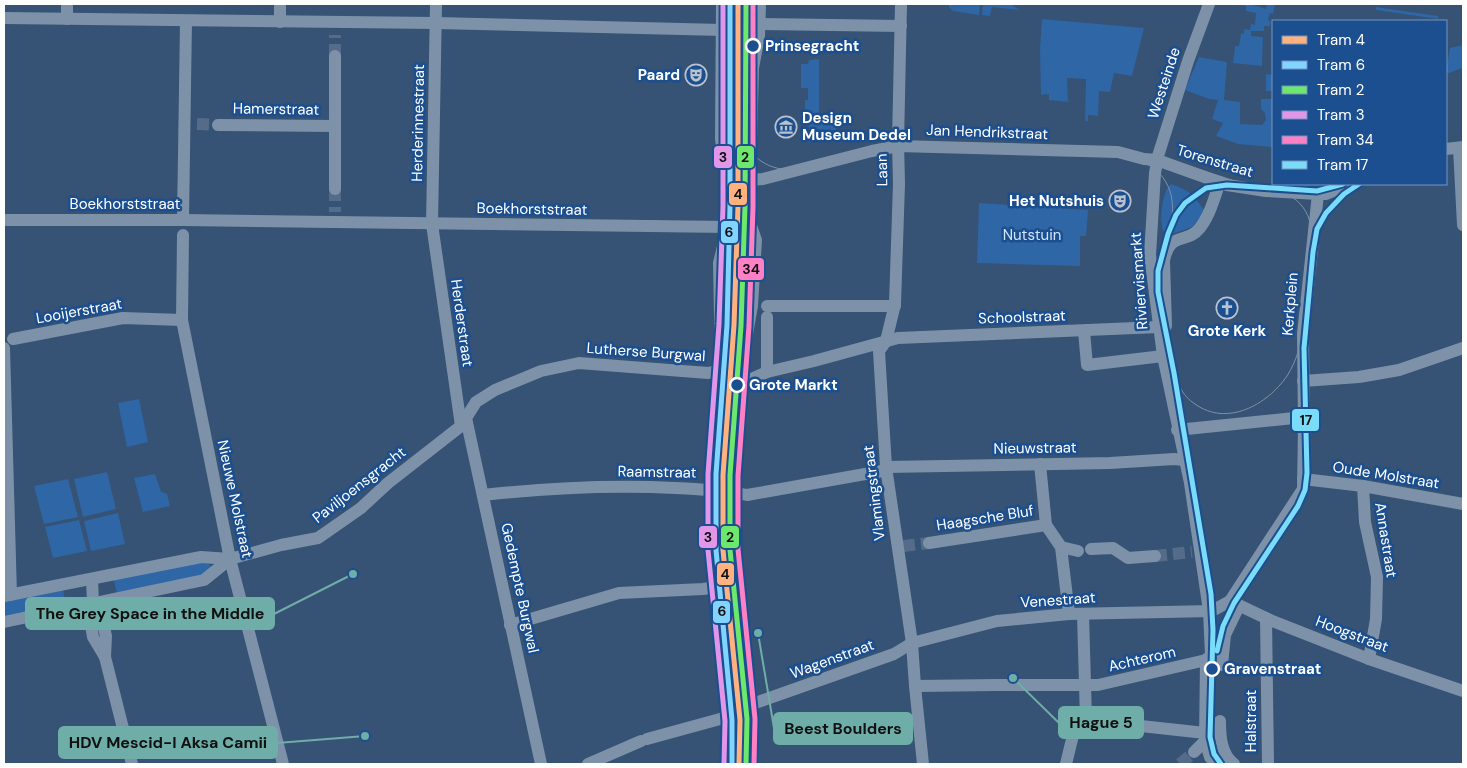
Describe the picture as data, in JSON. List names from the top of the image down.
{
  "streets": {
    "street": [
      "Westeinde",
      "Hamerstraat",
      "Herderinnestraat",
      "Jan Hendrikstraat",
      "Torenstraat",
      "Laan",
      "Boekhorststraat",
      "Riviervismarkt",
      "Kerkplein",
      "Looijerstraat",
      "Schoolstraat",
      "Herderstraat",
      "Lutherse Burgwal",
      "Nieuwstraat",
      "Raamstraat",
      "Oude Molstraat",
      "Paviljoensgracht",
      "Vlamingstraat",
      "Nieuwe Molstraat",
      "Haagsche Bluf",
      "Annastraat",
      "Gedempte Burgwal",
      "Venestraat",
      "Hoogstraat",
      "Wagenstraat",
      "Achterom",
      "Halstraat"
    ]
  },
  "crossings": [
    ["Westeinde", "Jan Hendrikstraat"],
    ["Westeinde", "Torenstraat"],
    ["Westeinde", "Riviervismarkt"],
    ["Herderinnestraat", "Boekhorststraat"],
    ["Herderinnestraat", "Herderstraat"],
    ["Jan Hendrikstraat", "Torenstraat"],
    ["Jan Hendrikstraat", "Laan"],
    ["Jan Hendrikstraat", "Riviervismarkt"],
    ["Torenstraat", "Riviervismarkt"],
    ["Torenstraat", "Kerkplein"],
    ["Boekhorststraat", "Herderstraat"],
    ["Riviervismarkt", "Schoolstraat"],
    ["Kerkplein", "Oude Molstraat"],
    ["Looijerstraat", "Nieuwe Molstraat"],
    ["Schoolstraat", "Vlamingstraat"],
    ["Herderstraat", "Lutherse Burgwal"],
    ["Herderstraat", "Paviljoensgracht"],
    ["Herderstraat", "Gedempte Burgwal"],
    ["Lutherse Burgwal", "Paviljoensgracht"],
    ["Lutherse Burgwal", "Gedempte Burgwal"],
    ["Nieuwstraat", "Raamstraat"],
    ["Nieuwstraat", "Vlamingstraat"],
    ["Nieuwstraat", "Haagsche Bluf"],
    ["Raamstraat", "Vlamingstraat"],
    ["Raamstraat", "Gedempte Burgwal"],
    ["Oude Molstraat", "Annastraat"],
    ["Paviljoensgracht", "Nieuwe Molstraat"],
    ["Paviljoensgracht", "Gedempte Burgwal"],
    ["Vlamingstraat", "Venestraat"],
    ["Vlamingstraat", "Wagenstraat"],
    ["Vlamingstraat", "Achterom"],
    ["Annastraat", "Hoogstraat"],
    ["Venestraat", "Wagenstraat"],
    ["Hoogstraat", "Halstraat"]
  ],
  "parks": ["Nutstuin"],
  "places": {
    "other": [
      "Prinsegracht",
      "Grote Markt",
      "The Grey Space in the Middle",
      "Beest Boulders",
      "Gravenstraat",
      "Hague 5",
      "HDV Mescid-I Aksa Camii"
    ],
    "theatre": ["Paard", "Het Nutshuis"],
    "museum": ["Design Museum Dedel"],
    "church": ["Grote Kerk"]
  },
  "lines": [
    "tram line 4",
    "tram line 6",
    "tram line 2",
    "tram line 3",
    "tram line 34",
    "tram line 17"
  ],
  "legend": [
    "Tram 4",
    "Tram 6",
    "Tram 2",
    "Tram 3",
    "Tram 34",
    "Tram 17"
  ]
}
